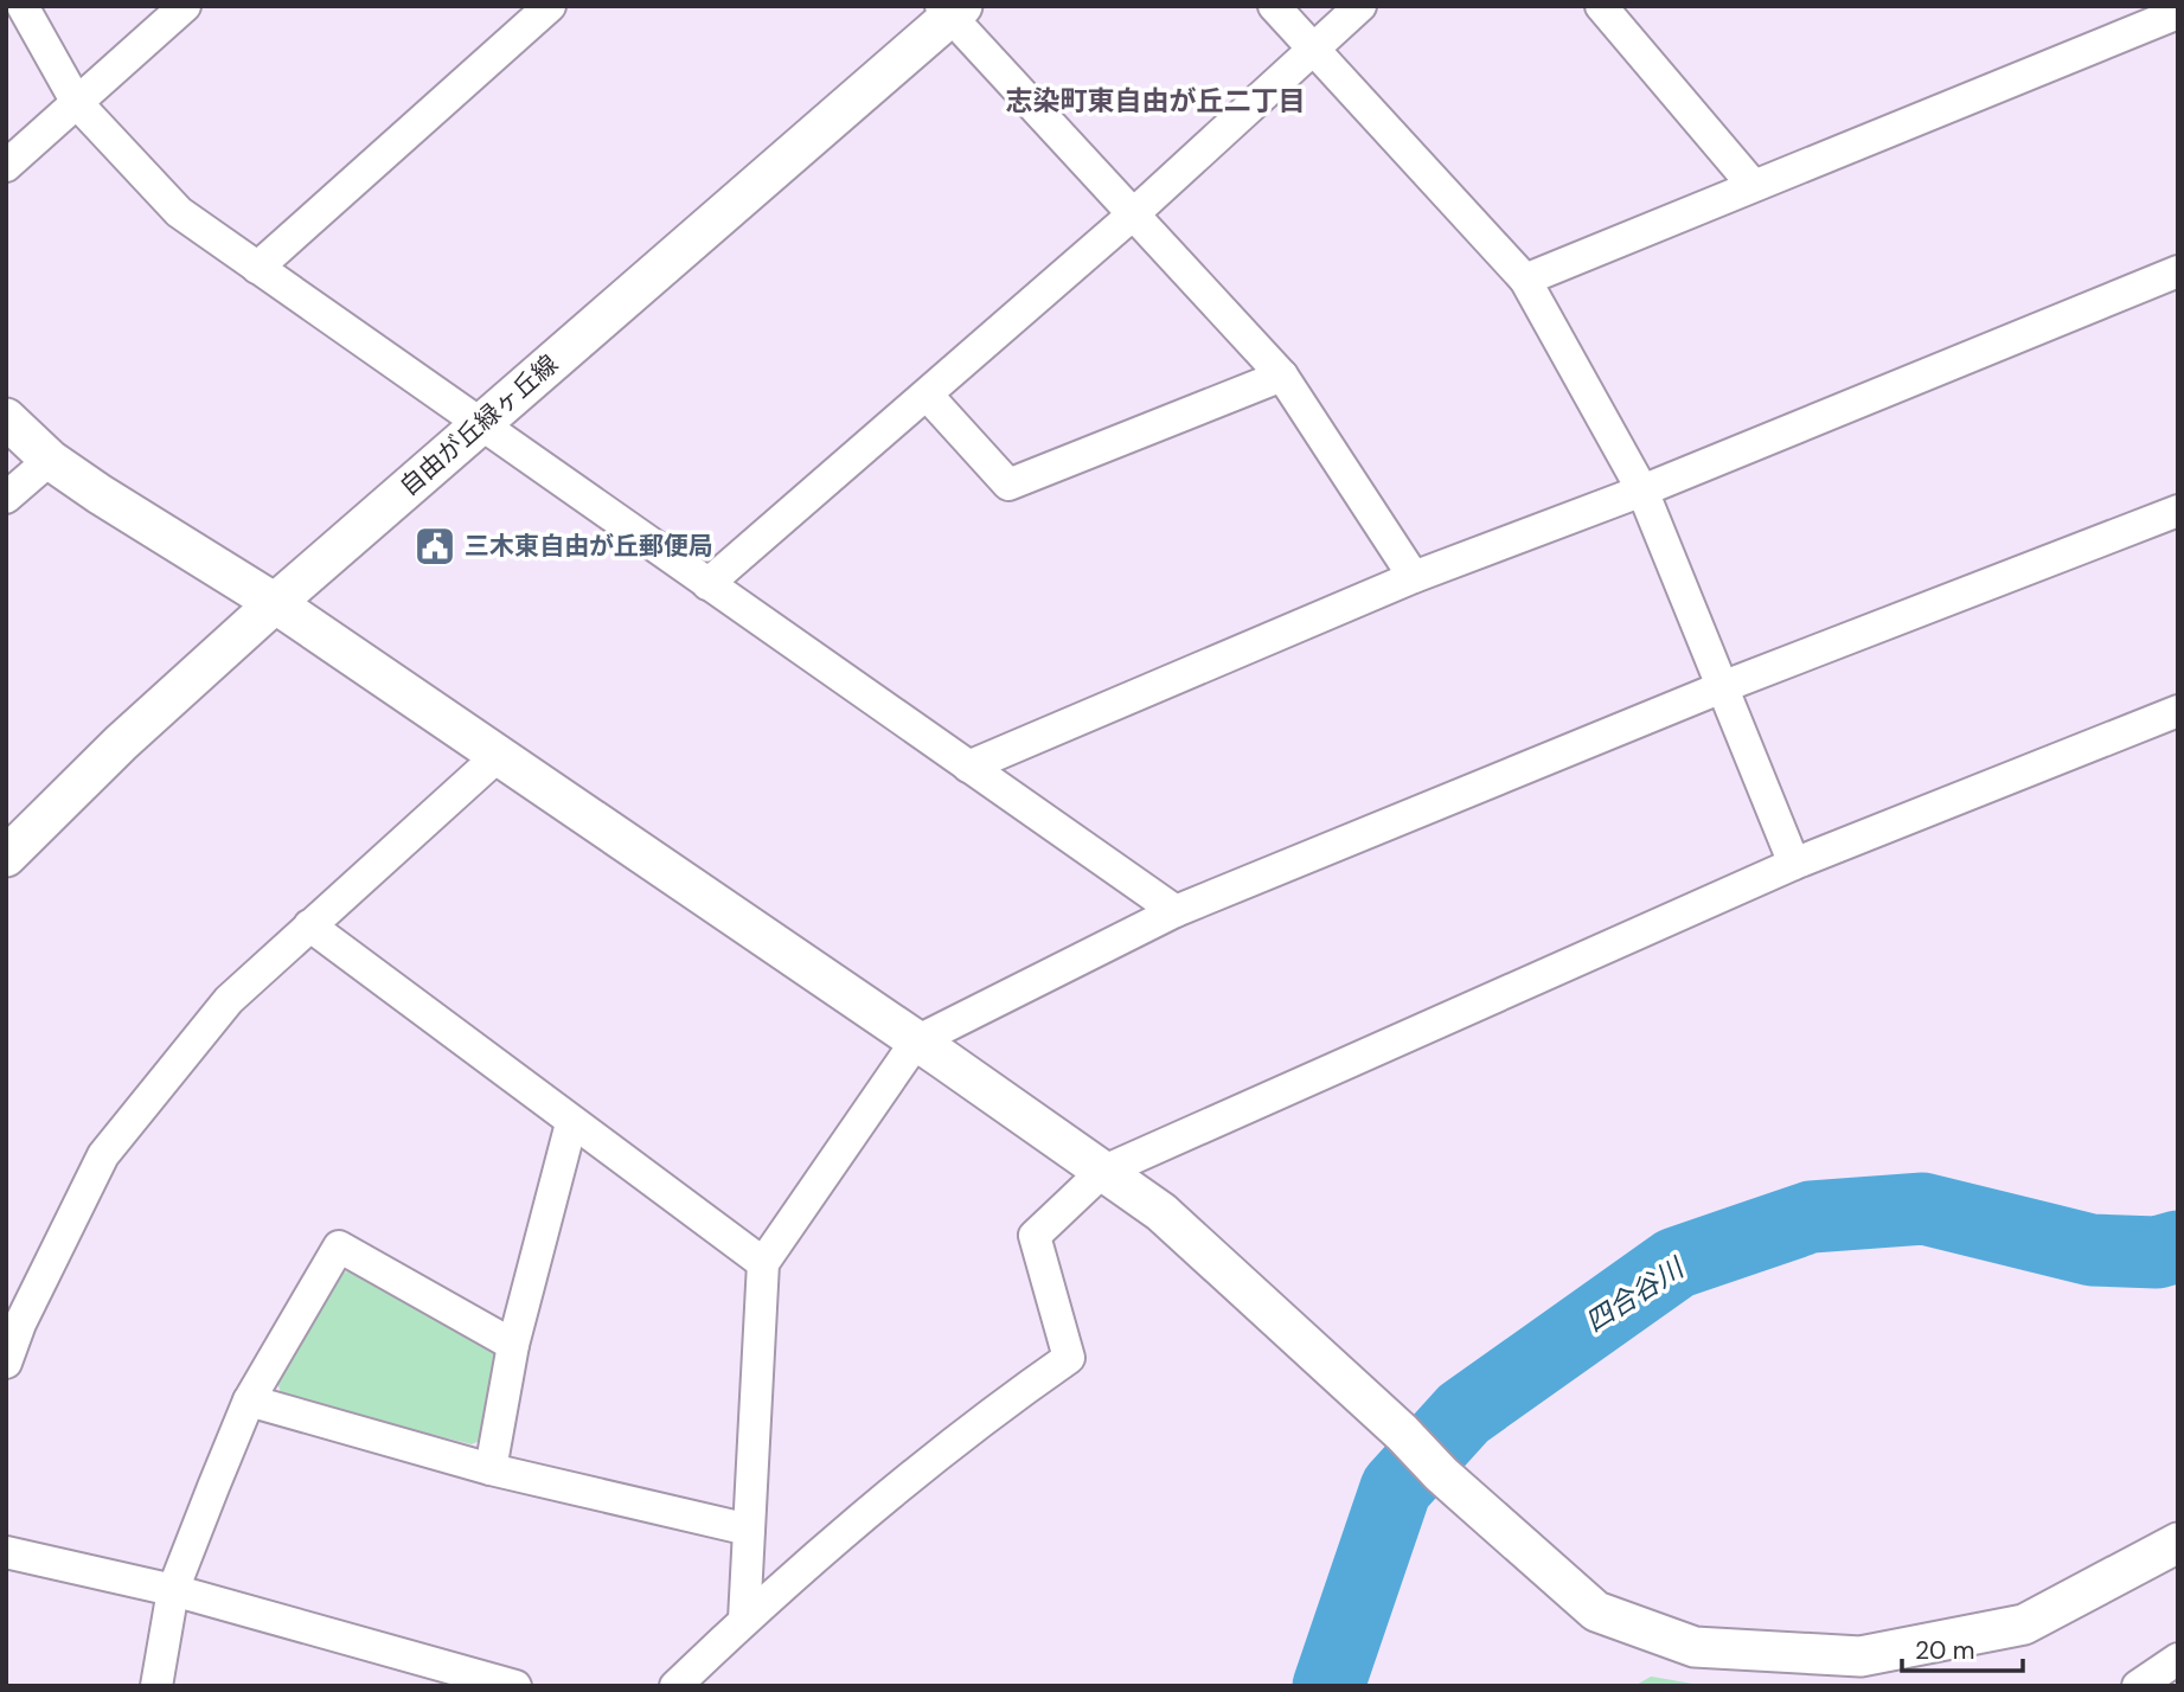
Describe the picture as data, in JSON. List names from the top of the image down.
{
  "streets": {
    "street": ["自由が丘緑ヶ丘線"]
  },
  "districts": ["志染町東自由が丘二丁目"],
  "water": ["四合谷川"],
  "places": {
    "public building": ["三木東自由が丘郵便局"]
  },
  "scale_bar": "20 m"
}
